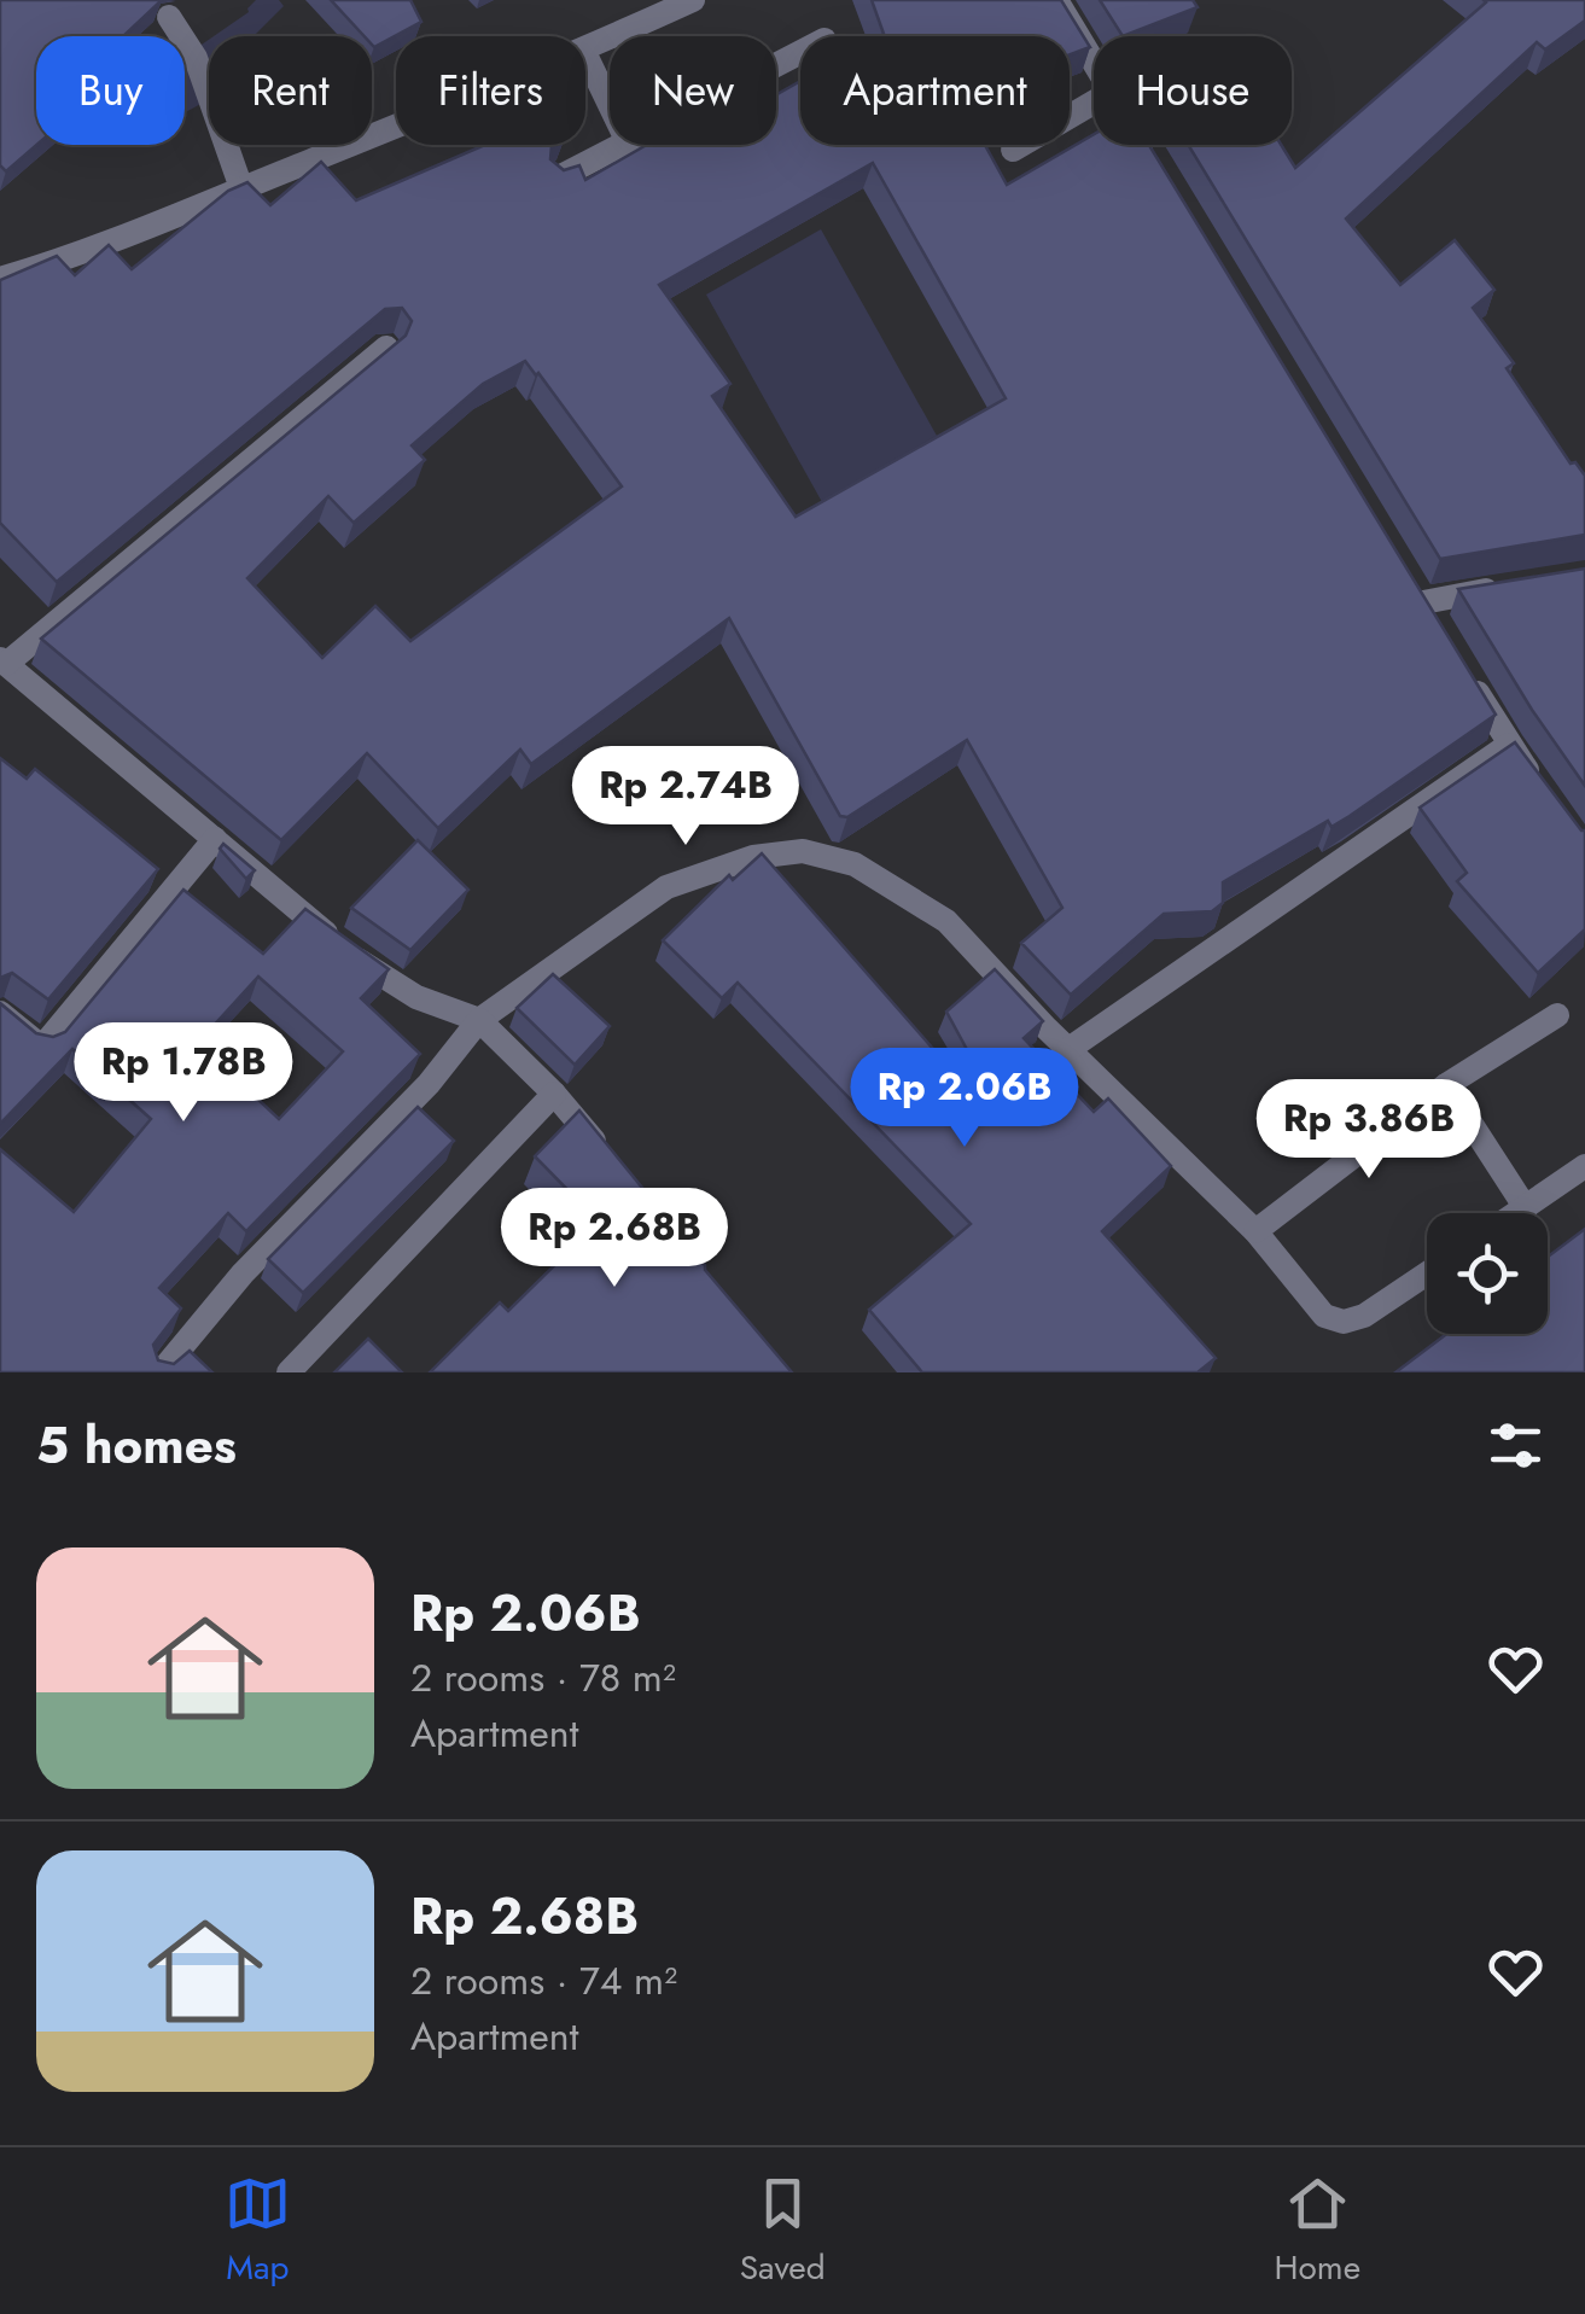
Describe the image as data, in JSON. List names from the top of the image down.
{
  "page": {
    "chip": [
      "Buy",
      "Rent",
      "Filters",
      "New",
      "Apartment",
      "House"
    ],
    "price": [
      "Rp 2.74B",
      "Rp 1.78B",
      "Rp 2.06B",
      "Rp 3.86B",
      "Rp 2.68B"
    ],
    "heading": "5 homes",
    "list": [
      {
        "name": "Rp 2.06B",
        "note": "2 rooms · 78 m² · Apartment"
      },
      {
        "name": "Rp 2.68B",
        "note": "2 rooms · 74 m² · Apartment"
      }
    ],
    "tabs": ["Map", "Saved", "Home"]
  }
}
